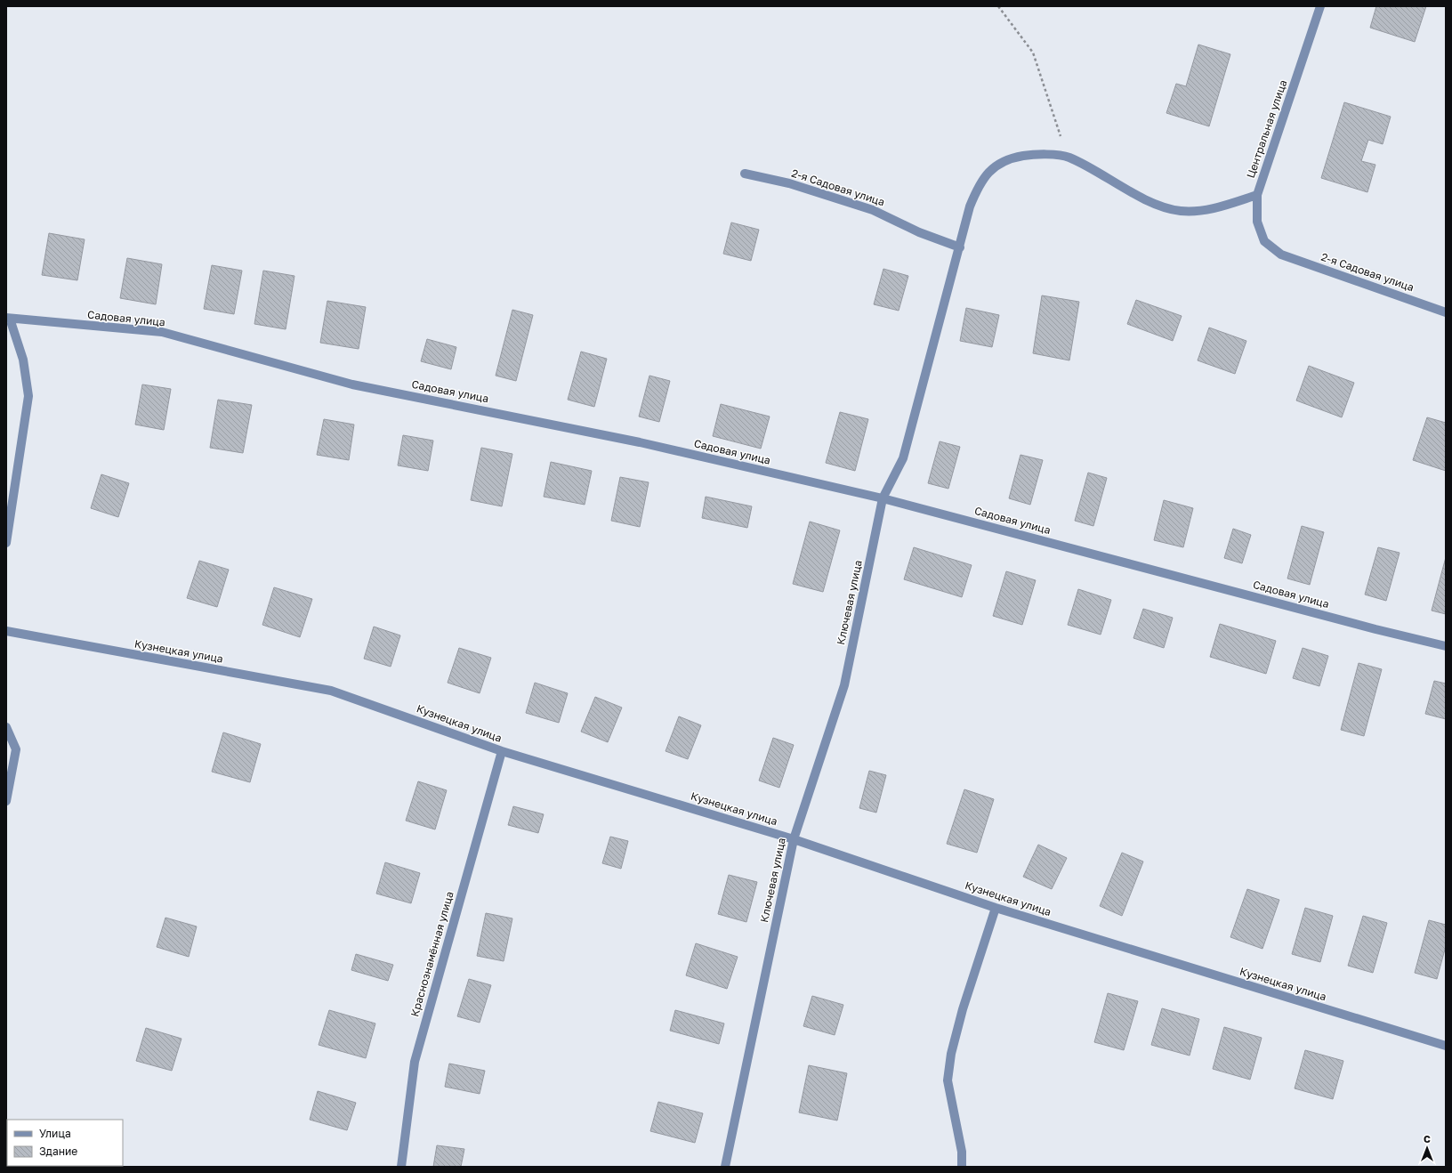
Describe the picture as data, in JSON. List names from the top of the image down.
{
  "streets": {
    "street": [
      "Центральная улица",
      "2-я Садовая улица",
      "Садовая улица",
      "Ключевая улица",
      "Кузнецкая улица",
      "Краснознамённая улица"
    ]
  },
  "crossings": [
    ["Центральная улица", "2-я Садовая улица"],
    ["2-я Садовая улица", "Ключевая улица"],
    ["Садовая улица", "Ключевая улица"],
    ["Ключевая улица", "Кузнецкая улица"],
    ["Кузнецкая улица", "Краснознамённая улица"]
  ],
  "legend": ["Улица", "Здание"],
  "north": "top"
}
